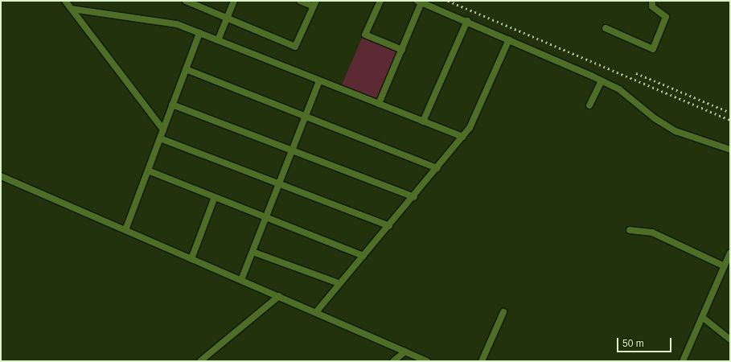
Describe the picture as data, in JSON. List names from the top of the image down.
{
  "scale_bar": "50 m"
}
